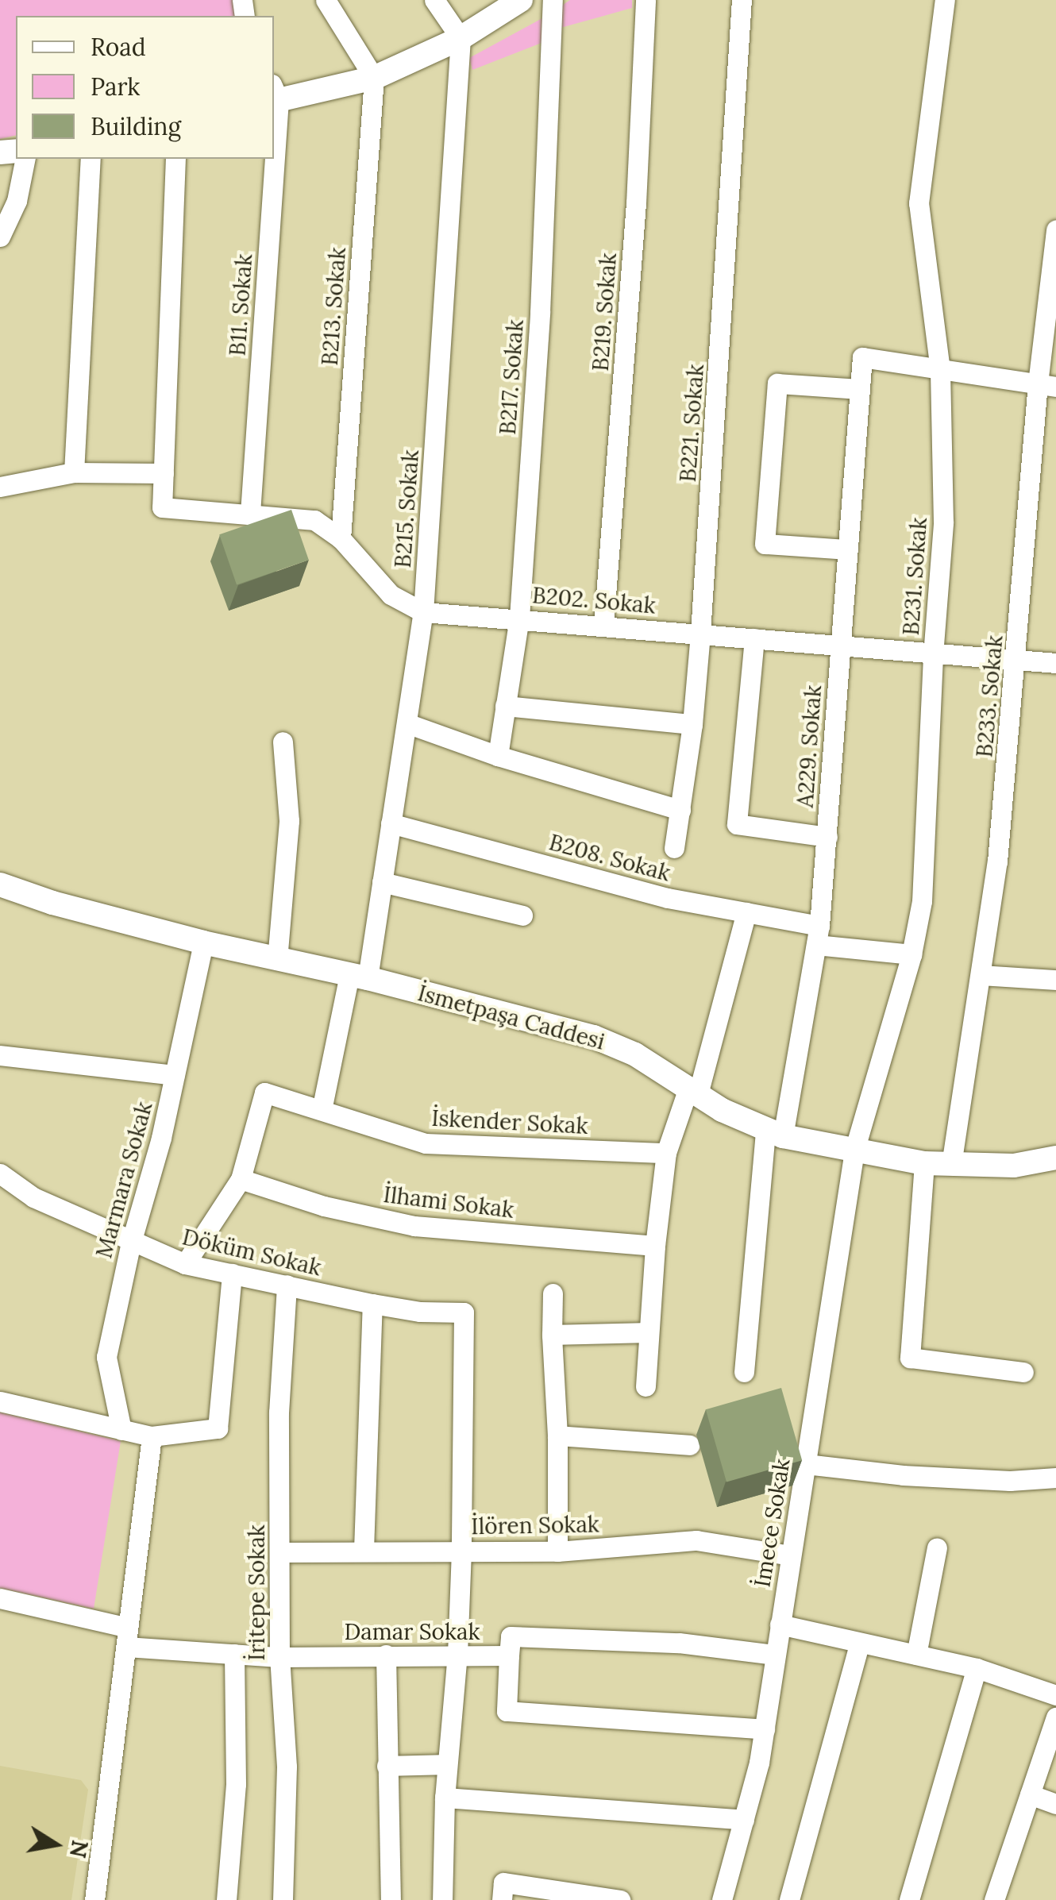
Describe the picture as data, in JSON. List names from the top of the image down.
{
  "streets": {
    "main road": ["İsmetpaşa Caddesi"],
    "street": [
      "B11. Sokak",
      "B213. Sokak",
      "B219. Sokak",
      "B217. Sokak",
      "B221. Sokak",
      "B215. Sokak",
      "B231. Sokak",
      "B202. Sokak",
      "B233. Sokak",
      "A229. Sokak",
      "B208. Sokak",
      "İskender Sokak",
      "Marmara Sokak",
      "İlhami Sokak",
      "Döküm Sokak",
      "İmece Sokak",
      "İlören Sokak",
      "İritepe Sokak",
      "Damar Sokak"
    ]
  },
  "crossings": [
    ["B11. Sokak", "B202. Sokak"],
    ["B213. Sokak", "B202. Sokak"],
    ["B219. Sokak", "B202. Sokak"],
    ["B217. Sokak", "B202. Sokak"],
    ["B221. Sokak", "B202. Sokak"],
    ["B215. Sokak", "B202. Sokak"],
    ["B215. Sokak", "B208. Sokak"],
    ["B215. Sokak", "İsmetpaşa Caddesi"],
    ["B215. Sokak", "İskender Sokak"],
    ["B231. Sokak", "B202. Sokak"],
    ["B231. Sokak", "A229. Sokak"],
    ["B231. Sokak", "B208. Sokak"],
    ["B231. Sokak", "İsmetpaşa Caddesi"],
    ["B231. Sokak", "İmece Sokak"],
    ["B202. Sokak", "B233. Sokak"],
    ["B202. Sokak", "A229. Sokak"],
    ["B233. Sokak", "İsmetpaşa Caddesi"],
    ["A229. Sokak", "B208. Sokak"],
    ["A229. Sokak", "İsmetpaşa Caddesi"],
    ["İsmetpaşa Caddesi", "Marmara Sokak"],
    ["İsmetpaşa Caddesi", "İmece Sokak"],
    ["İskender Sokak", "İlhami Sokak"],
    ["Marmara Sokak", "Döküm Sokak"],
    ["Döküm Sokak", "İlören Sokak"],
    ["Döküm Sokak", "İritepe Sokak"],
    ["İmece Sokak", "İlören Sokak"],
    ["İmece Sokak", "Damar Sokak"],
    ["İlören Sokak", "İritepe Sokak"],
    ["İritepe Sokak", "Damar Sokak"]
  ],
  "legend": ["Road", "Park", "Building"],
  "north": "right"
}
